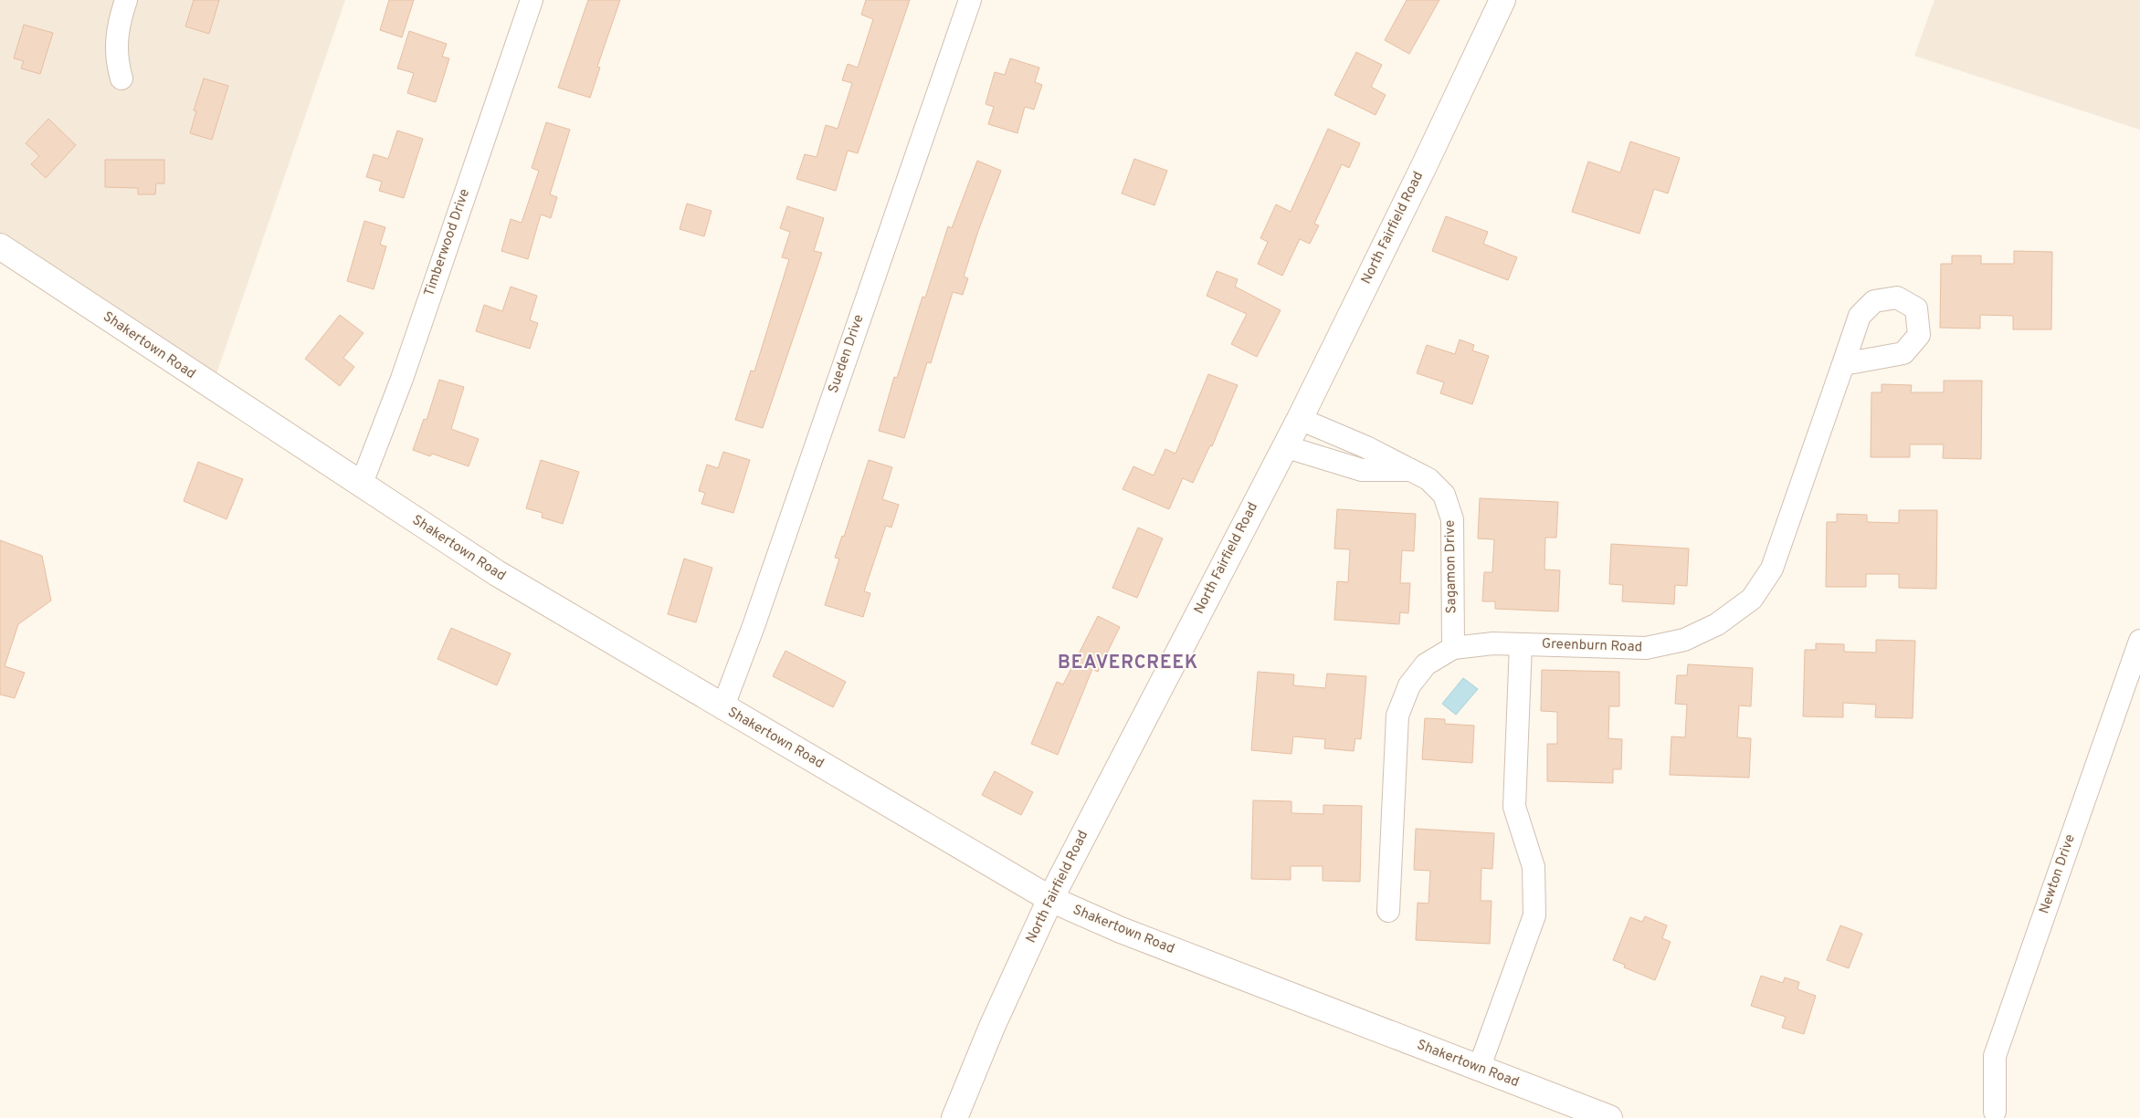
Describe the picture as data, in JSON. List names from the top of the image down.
{
  "streets": {
    "street": [
      "North Fairfield Road",
      "Timberwood Drive",
      "Shakertown Road",
      "Sueden Drive",
      "Sagamon Drive",
      "Greenburn Road",
      "Newton Drive"
    ]
  },
  "crossings": [
    ["North Fairfield Road", "Shakertown Road"],
    ["North Fairfield Road", "Sagamon Drive"],
    ["Timberwood Drive", "Shakertown Road"],
    ["Shakertown Road", "Sueden Drive"],
    ["Sagamon Drive", "Greenburn Road"]
  ],
  "districts": ["BEAVERCREEK"]
}
